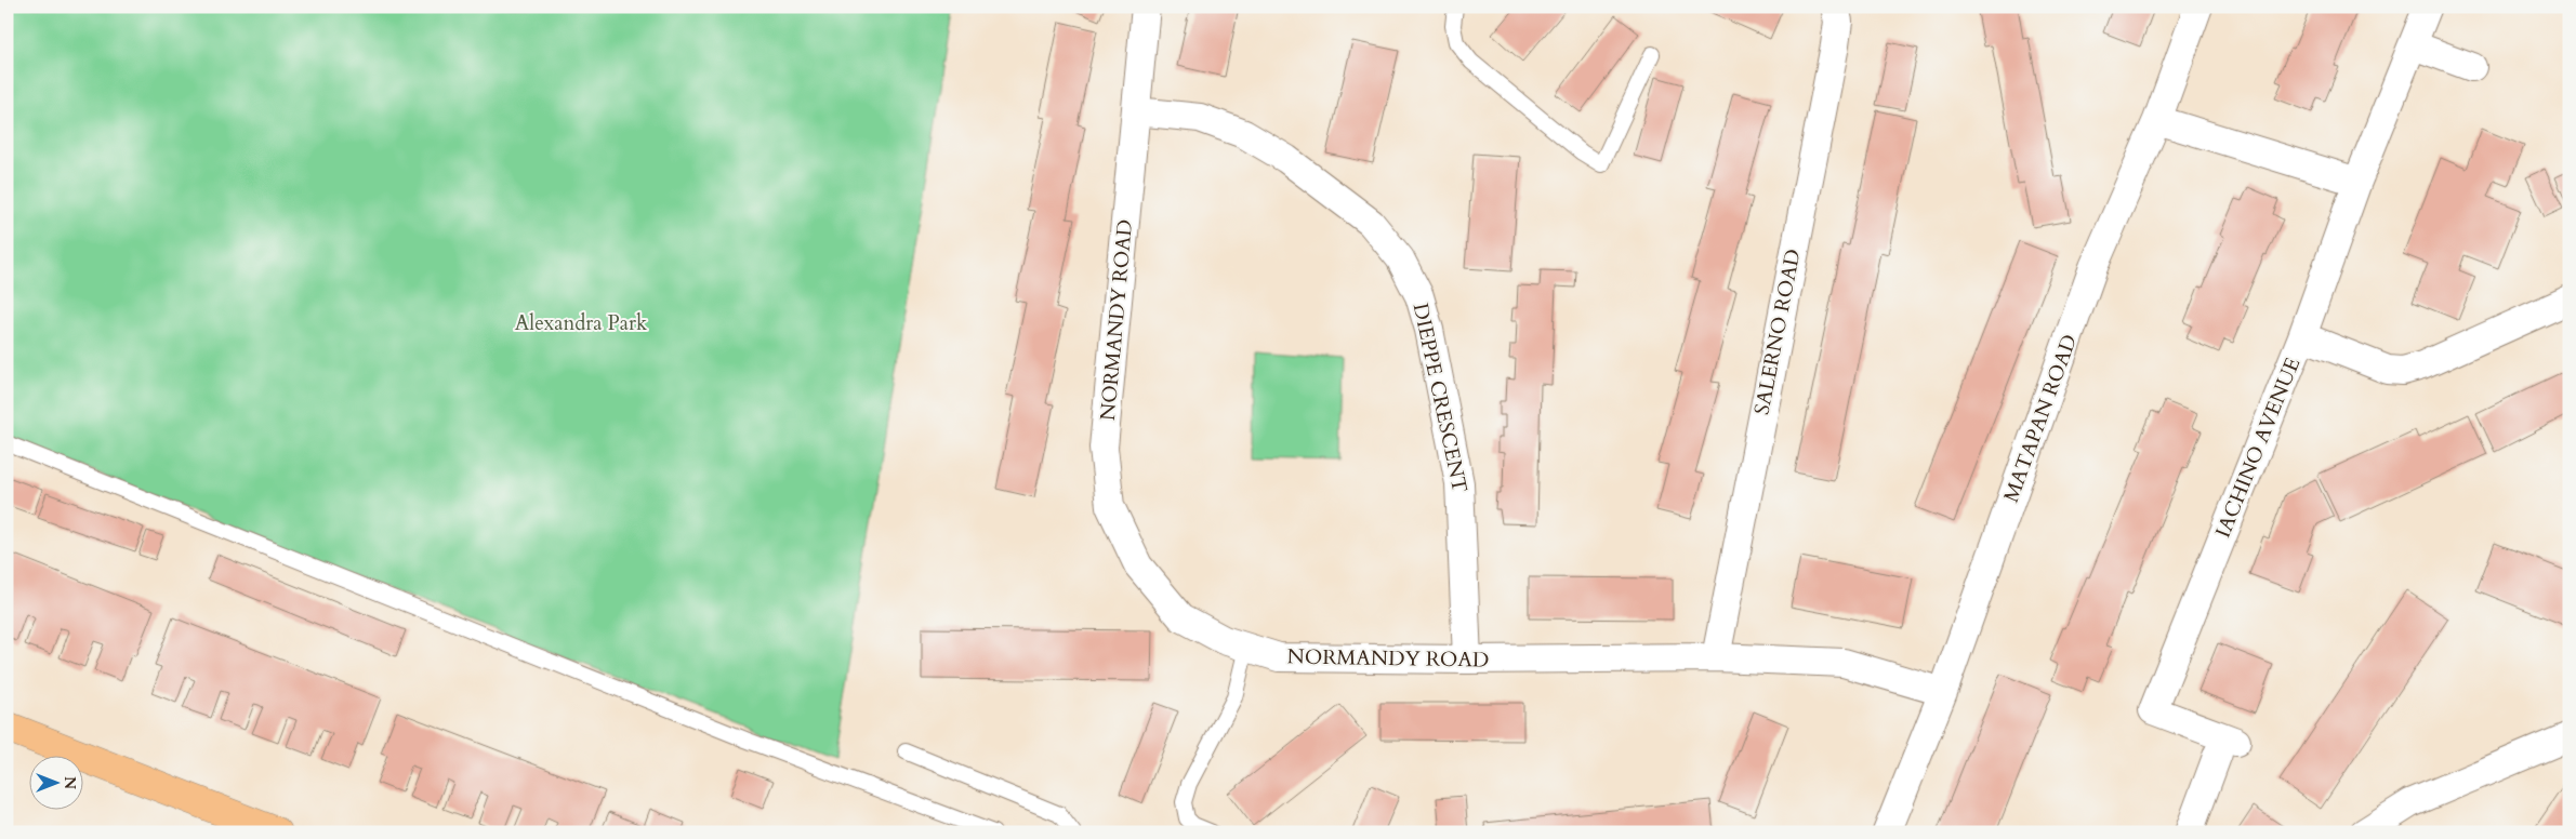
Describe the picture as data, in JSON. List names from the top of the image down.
{
  "streets": {
    "street": [
      "NORMANDY ROAD",
      "SALERNO ROAD",
      "DIEPPE CRESCENT",
      "MATAPAN ROAD",
      "IACHINO AVENUE"
    ]
  },
  "crossings": [
    ["NORMANDY ROAD", "SALERNO ROAD"],
    ["NORMANDY ROAD", "DIEPPE CRESCENT"],
    ["NORMANDY ROAD", "MATAPAN ROAD"]
  ],
  "parks": ["Alexandra Park"],
  "north": "right"
}
